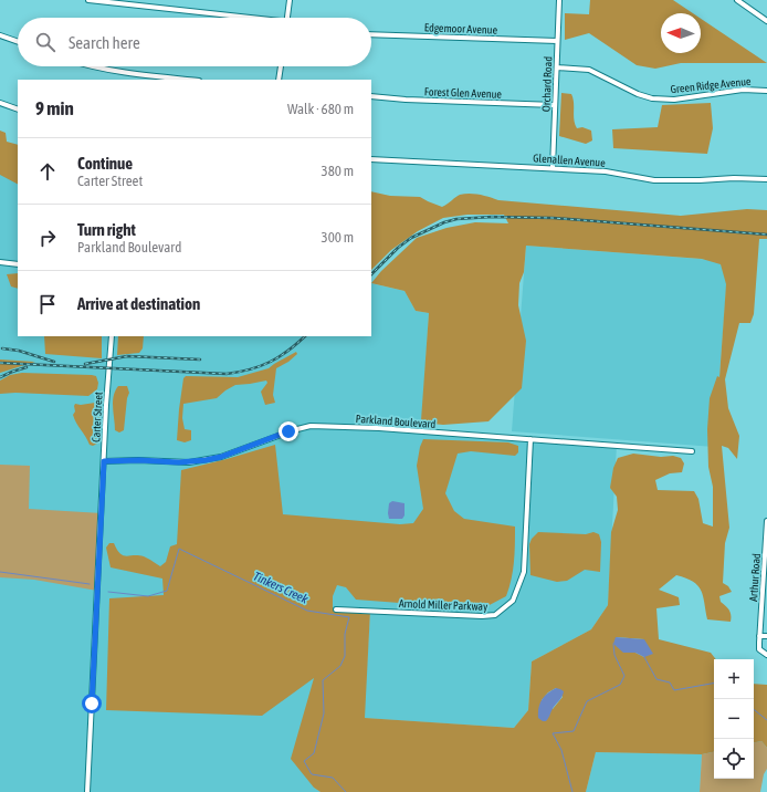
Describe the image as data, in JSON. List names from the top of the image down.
{
  "streets": {
    "street": [
      "Edgemoor Avenue",
      "Orchard Road",
      "Green Ridge Avenue",
      "Forest Glen Avenue",
      "Glenallen Avenue",
      "Carter Street",
      "Parkland Boulevard",
      "Arthur Road",
      "Arnold Miller Parkway"
    ]
  },
  "crossings": [
    ["Edgemoor Avenue", "Orchard Road"],
    ["Orchard Road", "Green Ridge Avenue"],
    ["Orchard Road", "Forest Glen Avenue"],
    ["Orchard Road", "Glenallen Avenue"],
    ["Carter Street", "Parkland Boulevard"],
    ["Parkland Boulevard", "Arnold Miller Parkway"]
  ],
  "water": ["Tinkers Creek"],
  "north": "left",
  "page": {
    "search": "Search here",
    "heading": ["9 min", "Walk · 680 m"],
    "list": [
      ["Continue", "Carter Street", "380 m"],
      ["Turn right", "Parkland Boulevard", "300 m"],
      "Arrive at destination"
    ],
    "map_buttons": ["+", "−"]
  }
}
